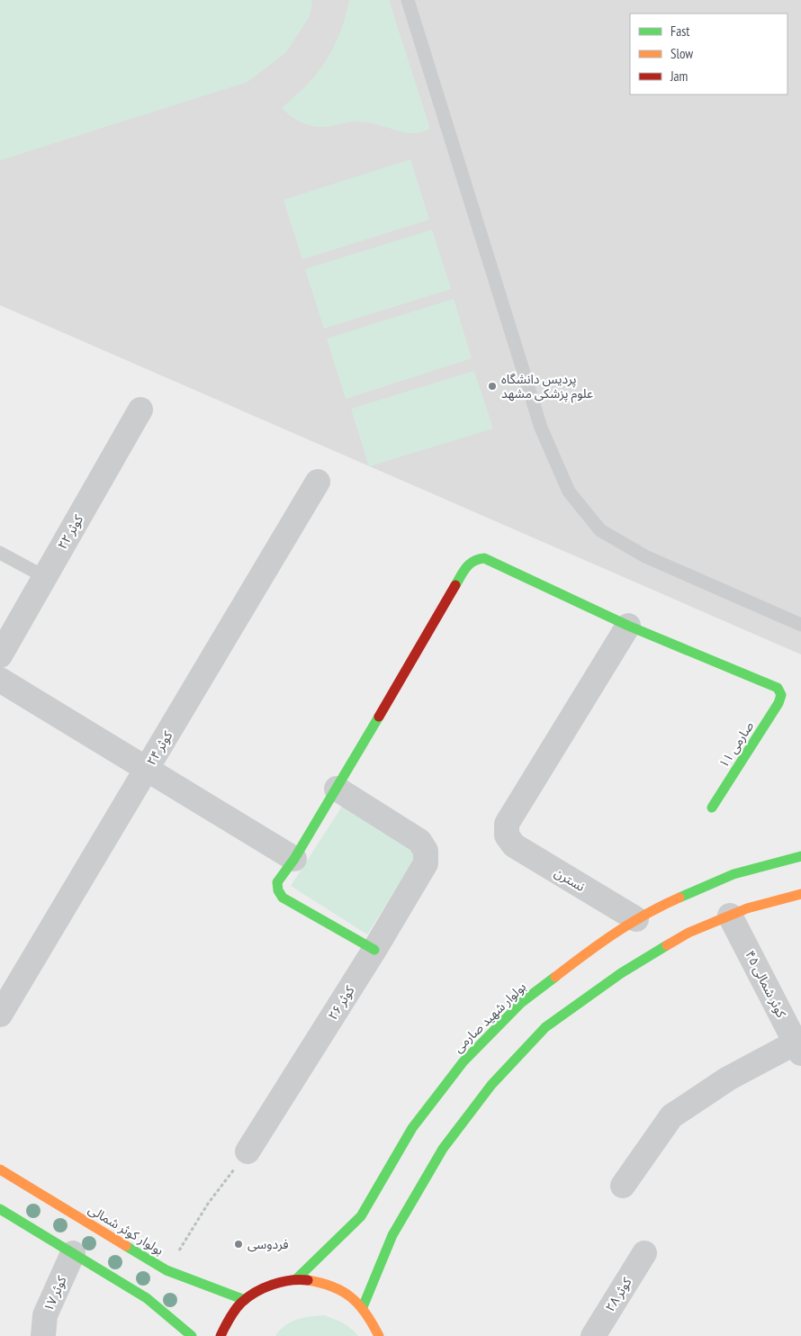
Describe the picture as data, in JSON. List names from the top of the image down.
{
  "streets": {
    "main road": ["صارمی ۱۱", "بولوار شهید صارمی", "بولوار کوثر شمالی"],
    "street": [
      "کوثر ۲۲",
      "کوثر ۲۴",
      "نسترن",
      "کوثر شمالی ۴۵",
      "کوثر ۲۶",
      "کوثر ۱۷",
      "کوثر ۲۸"
    ]
  },
  "crossings": [
    ["صارمی ۱۱", "نسترن"],
    ["نسترن", "بولوار شهید صارمی"]
  ],
  "places": ["پردیس دانشگاه علوم پزشکی مشهد", "فردوسی"],
  "legend": ["Fast", "Slow", "Jam"]
}
